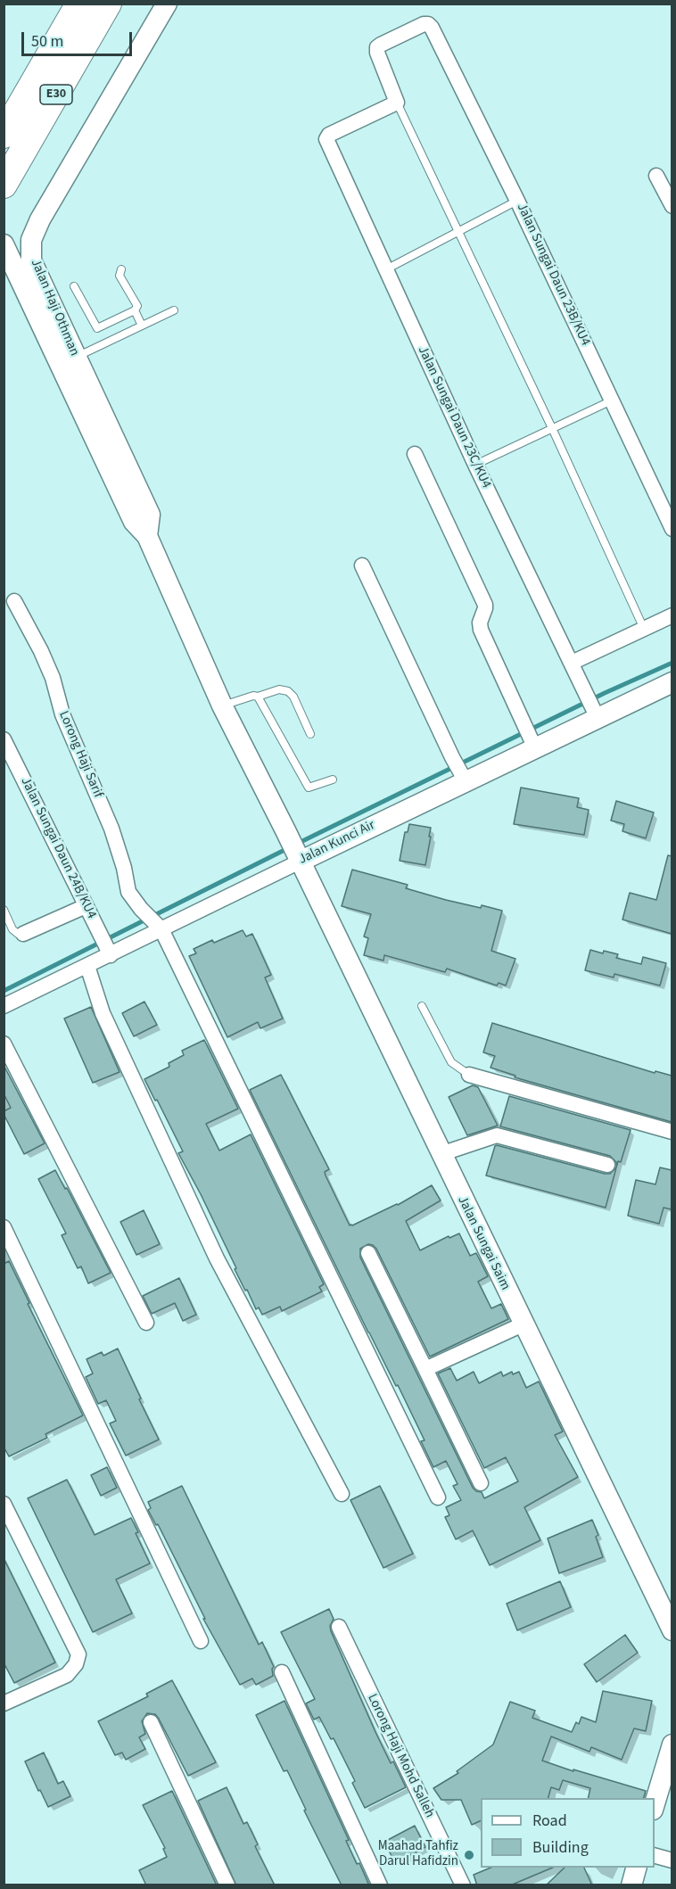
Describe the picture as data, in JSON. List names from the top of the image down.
{
  "streets": {
    "highway": ["E30"],
    "street": [
      "Jalan Sungai Daun 23B/KU4",
      "Jalan Haji Othman",
      "Jalan Sungai Daun 23C/KU4",
      "Lorong Haji Sarif",
      "Jalan Kunci Air",
      "Jalan Sungai Daun 24B/KU4",
      "Jalan Sungai Saim",
      "Lorong Haji Mohd Salleh"
    ]
  },
  "crossings": [
    ["Jalan Sungai Daun 23B/KU4", "Jalan Sungai Daun 23C/KU4"],
    ["Jalan Haji Othman", "Jalan Sungai Saim"],
    ["Jalan Sungai Daun 23C/KU4", "Jalan Kunci Air"],
    ["Lorong Haji Sarif", "Jalan Kunci Air"],
    ["Jalan Kunci Air", "Jalan Sungai Daun 24B/KU4"],
    ["Jalan Kunci Air", "Jalan Sungai Saim"]
  ],
  "places": ["Maahad Tahfiz Darul Hafidzin"],
  "legend": ["Road", "Building"],
  "scale_bar": "50 m"
}
